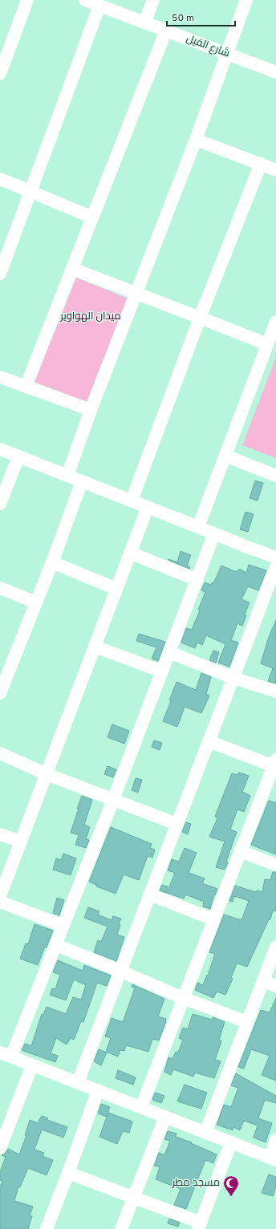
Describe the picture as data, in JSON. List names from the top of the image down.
{
  "streets": {
    "street": ["شارع الفيل"]
  },
  "parks": ["ميدان الهواوير"],
  "places": {
    "mosque": ["مسجد مطر"]
  },
  "scale_bar": "50 m"
}
